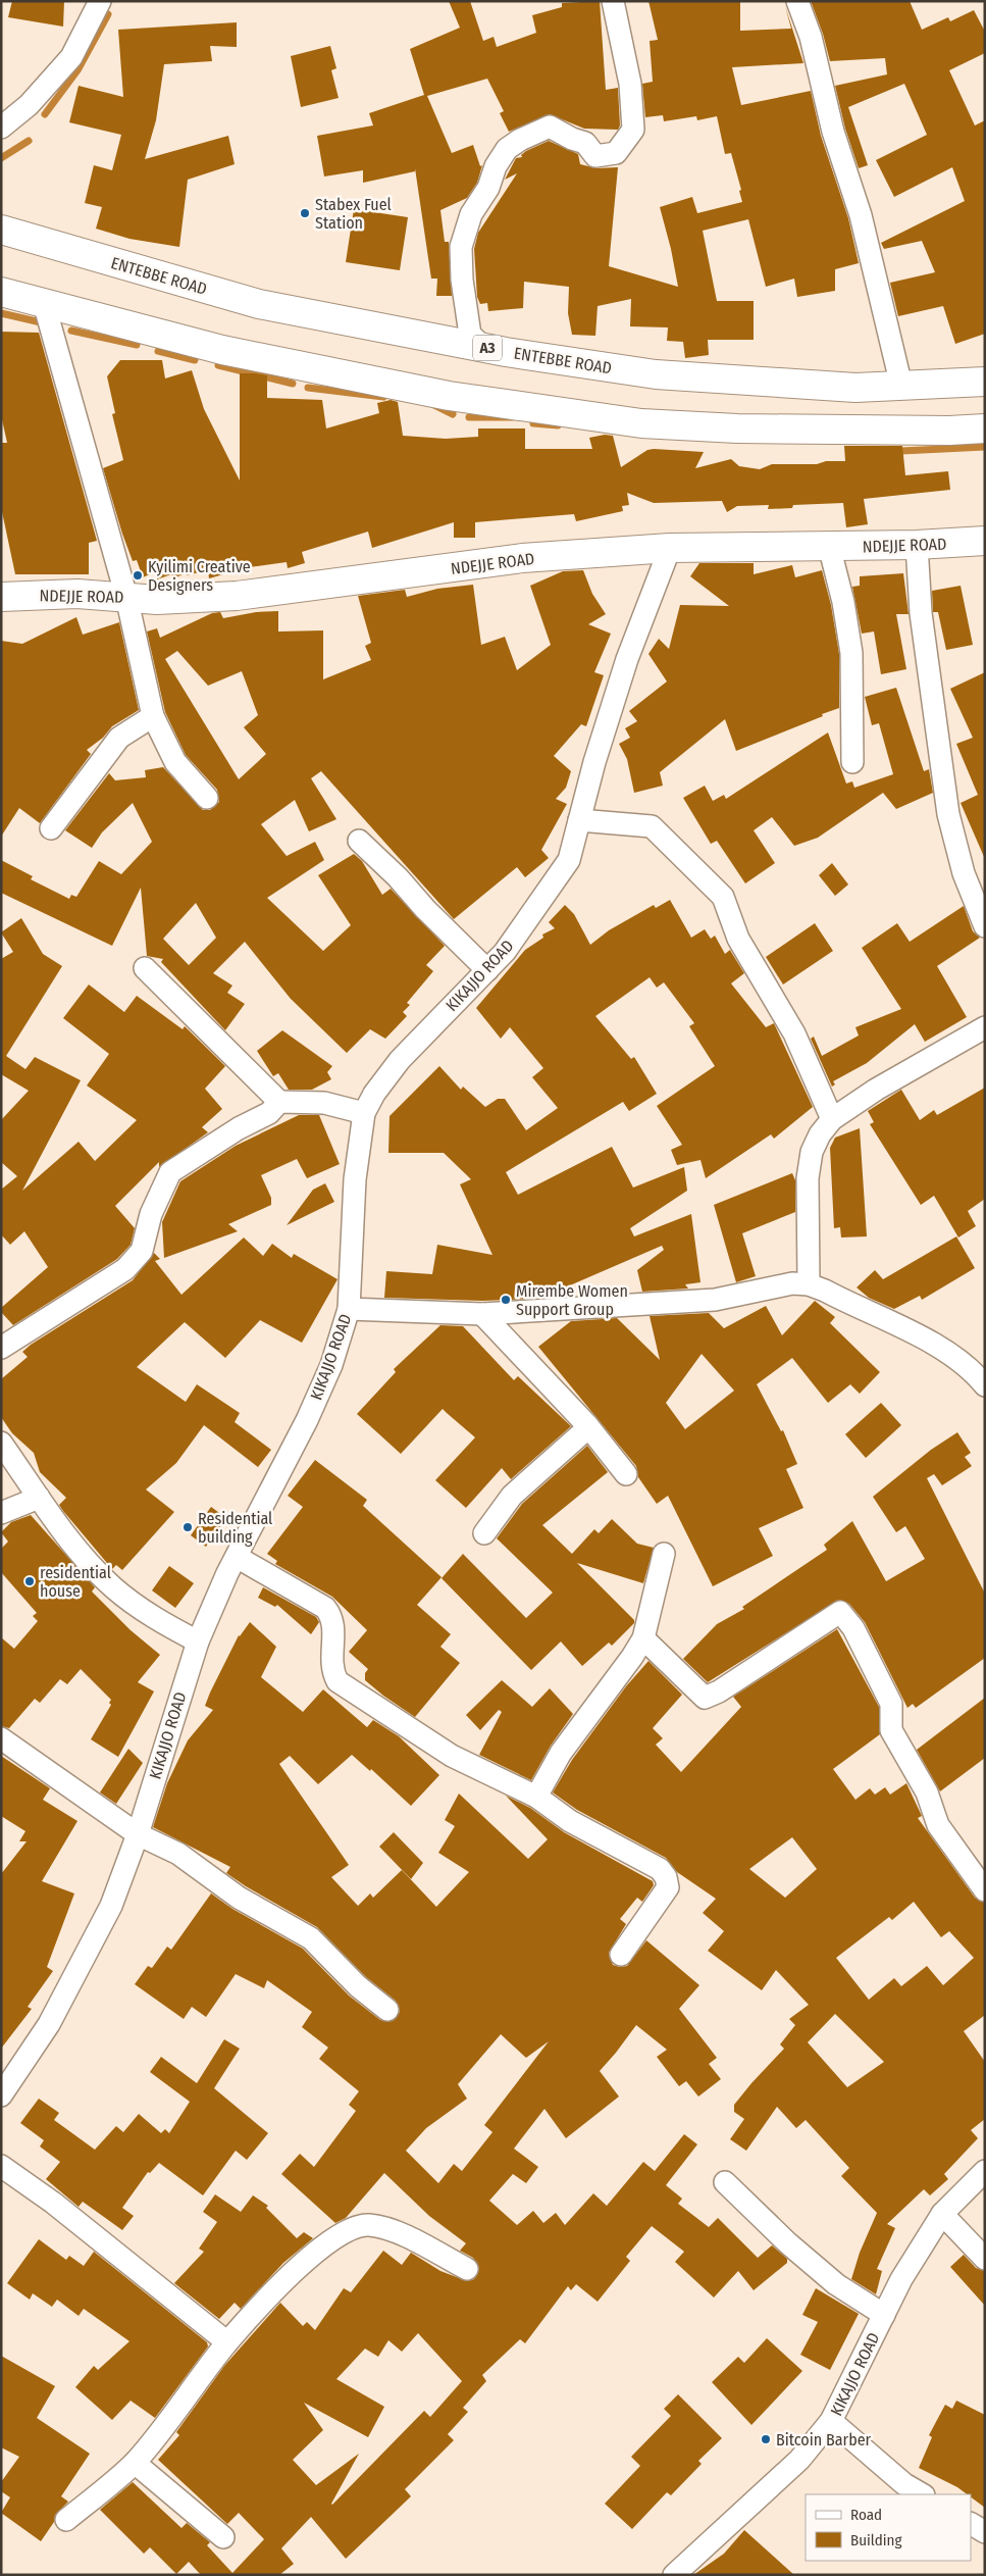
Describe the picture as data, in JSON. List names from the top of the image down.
{
  "streets": {
    "main road": ["ENTEBBE ROAD", "A3", "NDEJJE ROAD"],
    "street": ["KIKAJJO ROAD"]
  },
  "crossings": [
    ["NDEJJE ROAD", "KIKAJJO ROAD"]
  ],
  "places": [
    "Stabex Fuel Station",
    "Kyilimi Creative Designers",
    "Mirembe Women Support Group",
    "Residential building",
    "residential house",
    "Bitcoin Barber"
  ],
  "legend": ["Road", "Building"]
}
